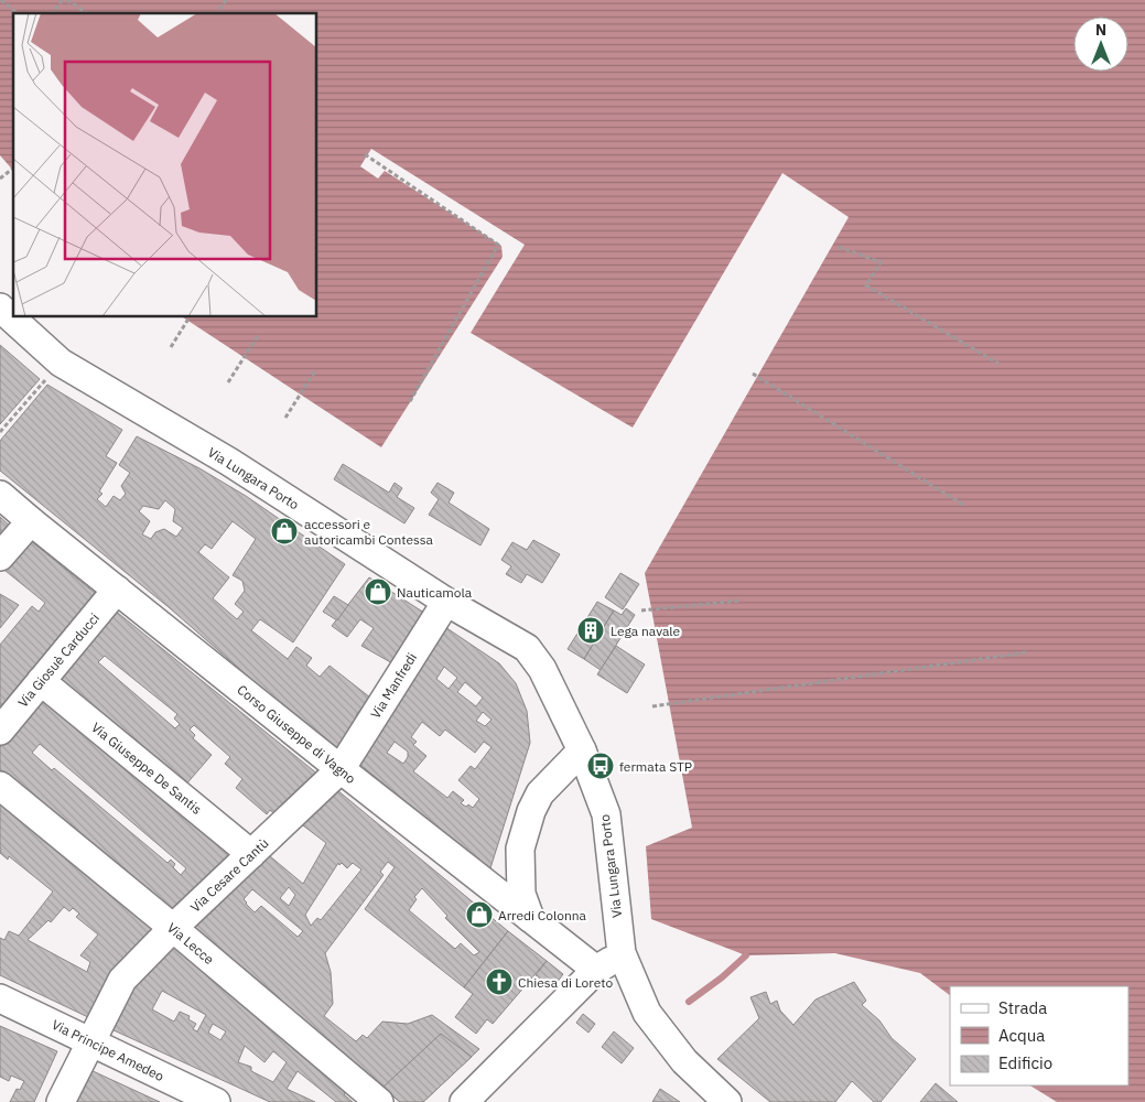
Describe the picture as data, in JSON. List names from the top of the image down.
{
  "streets": {
    "street": [
      "Via Lungara Porto",
      "Via Giosuè Carducci",
      "Via Manfredi",
      "Corso Giuseppe di Vagno",
      "Via Giuseppe De Santis",
      "Via Cesare Cantù",
      "Via Lecce",
      "Via Principe Amedeo"
    ]
  },
  "crossings": [
    ["Via Lungara Porto", "Via Manfredi"],
    ["Via Giosuè Carducci", "Corso Giuseppe di Vagno"],
    ["Via Giosuè Carducci", "Via Giuseppe De Santis"],
    ["Via Manfredi", "Corso Giuseppe di Vagno"],
    ["Via Manfredi", "Via Cesare Cantù"],
    ["Corso Giuseppe di Vagno", "Via Cesare Cantù"],
    ["Via Giuseppe De Santis", "Via Cesare Cantù"],
    ["Via Cesare Cantù", "Via Lecce"],
    ["Via Cesare Cantù", "Via Principe Amedeo"]
  ],
  "places": {
    "shop": ["accessori e autoricambi Contessa", "Nauticamola", "Arredi Colonna"],
    "building": ["Lega navale"],
    "bus stop": ["fermata STP"],
    "church": ["Chiesa di Loreto"]
  },
  "legend": ["Strada", "Acqua", "Edificio"],
  "north": "top"
}
